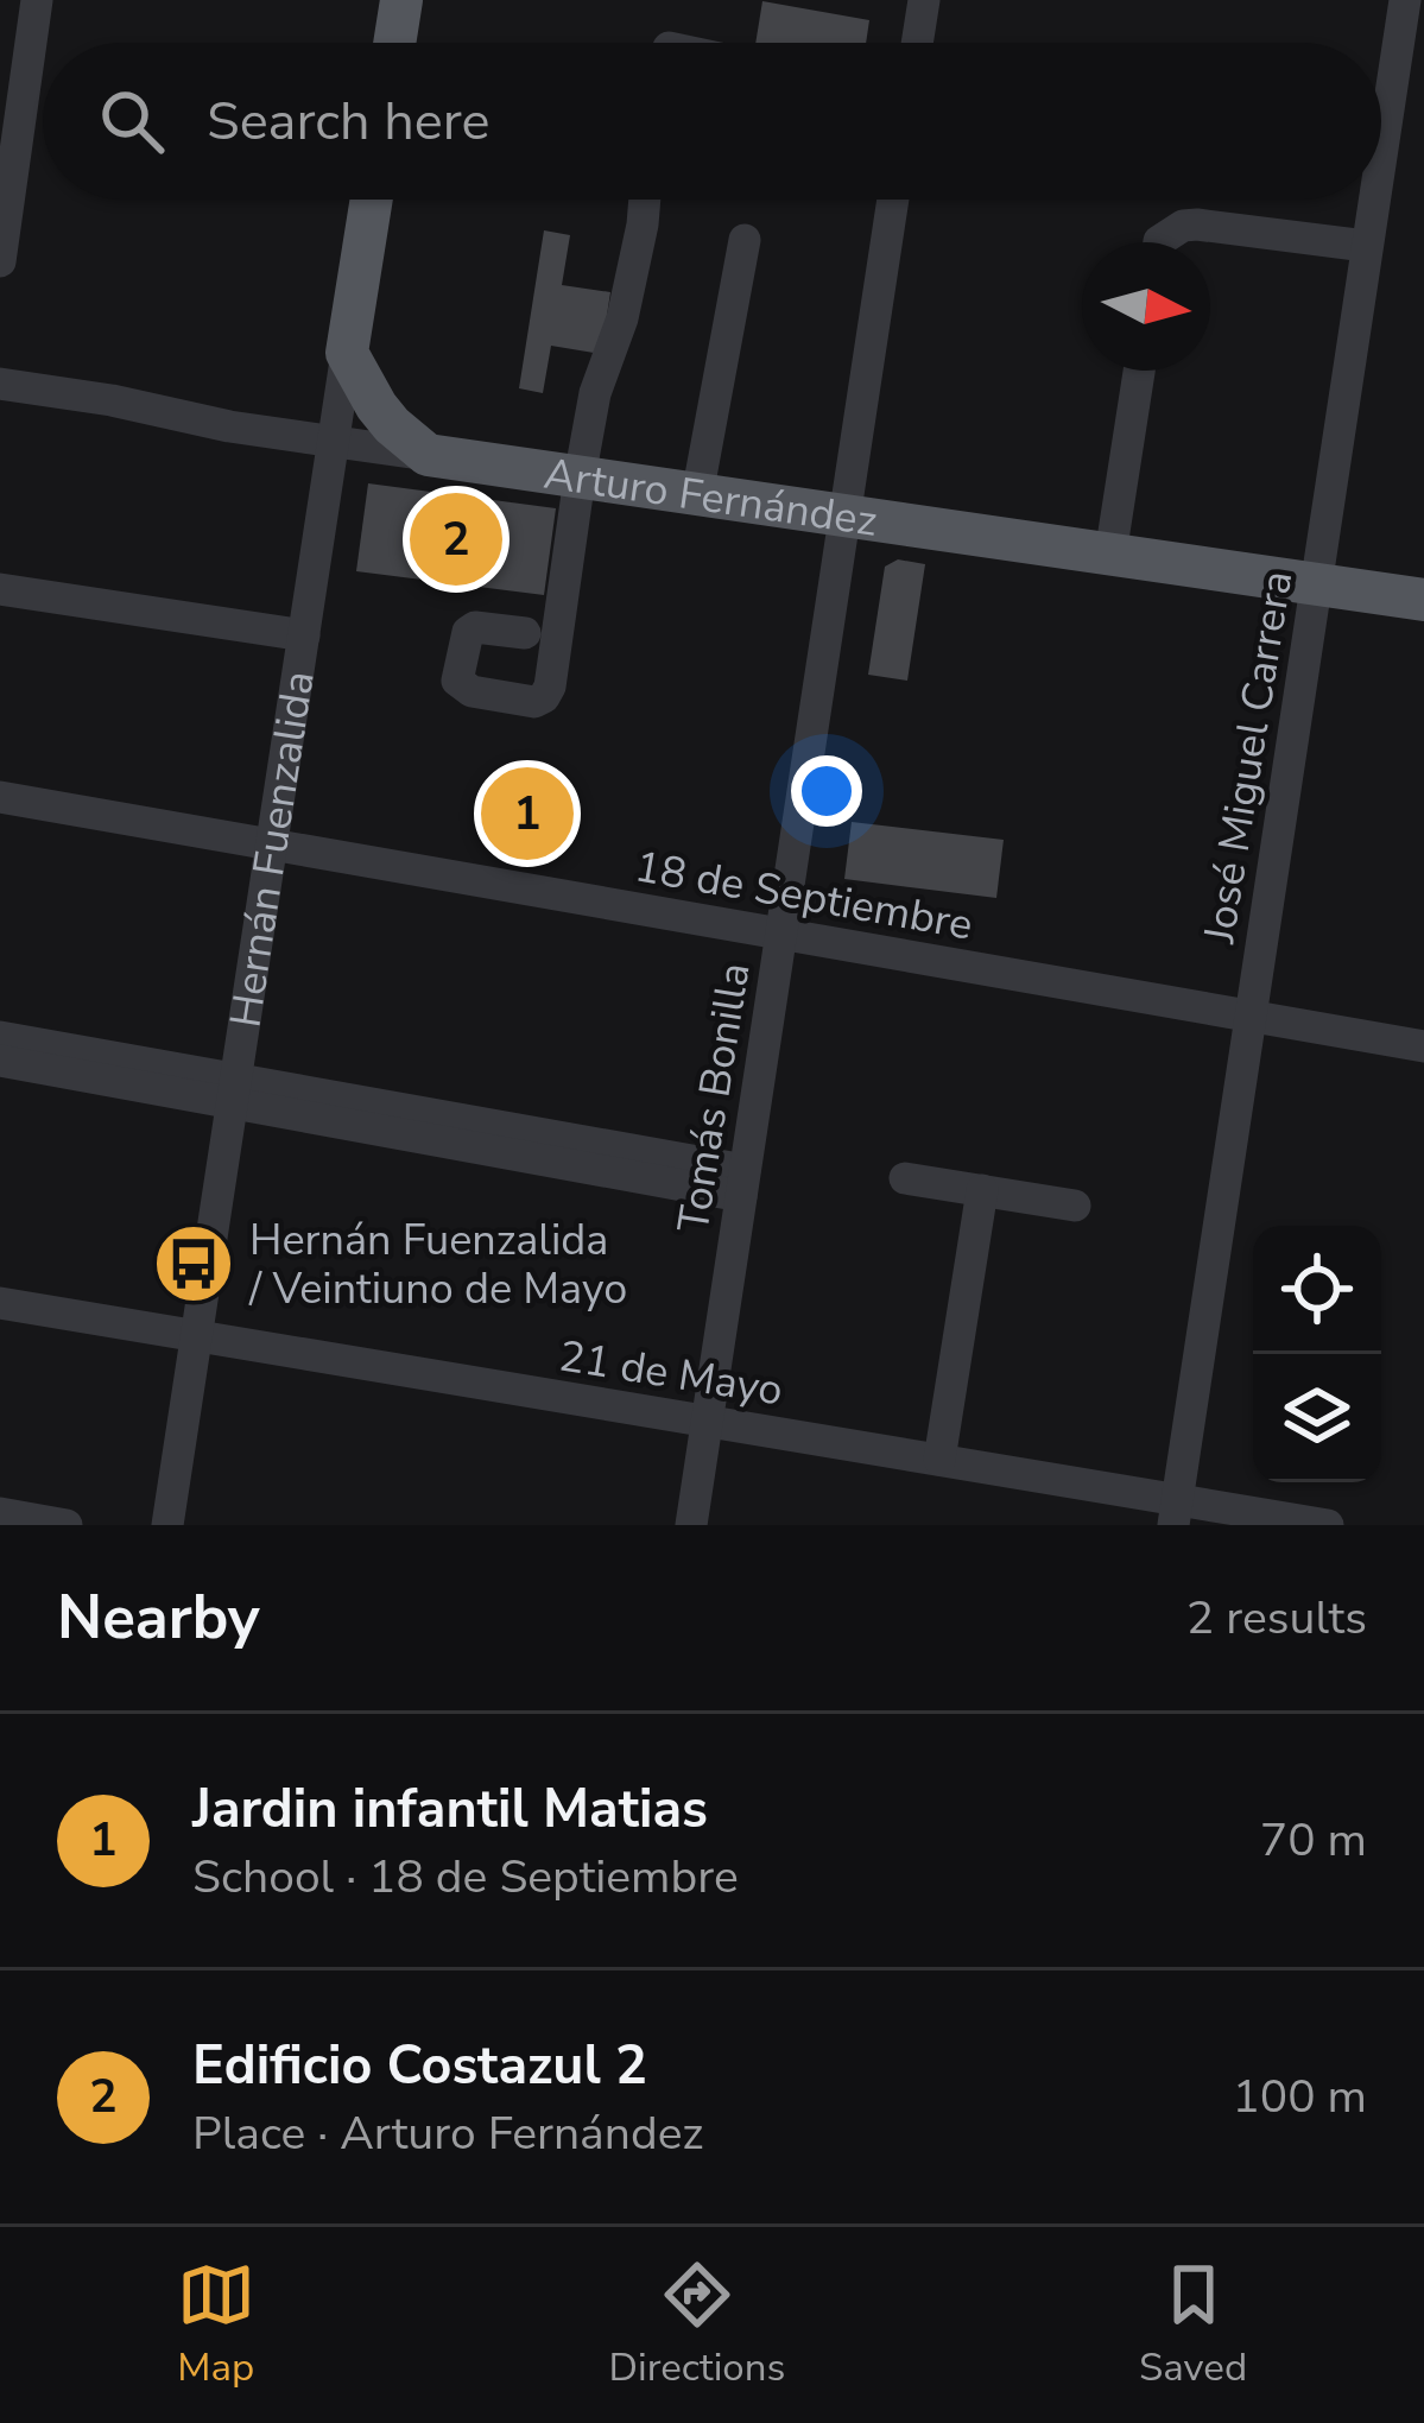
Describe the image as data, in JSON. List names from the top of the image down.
{
  "streets": {
    "main road": ["Arturo Fernández", "Hernán Fuenzalida"],
    "street": [
      "José Miguel Carrera",
      "18 de Septiembre",
      "Tomás Bonilla",
      "21 de Mayo"
    ]
  },
  "crossings": [
    ["Arturo Fernández", "José Miguel Carrera"],
    ["Arturo Fernández", "Hernán Fuenzalida"],
    ["Arturo Fernández", "Tomás Bonilla"],
    ["José Miguel Carrera", "18 de Septiembre"],
    ["José Miguel Carrera", "21 de Mayo"],
    ["Hernán Fuenzalida", "18 de Septiembre"],
    ["Hernán Fuenzalida", "21 de Mayo"],
    ["18 de Septiembre", "Tomás Bonilla"],
    ["Tomás Bonilla", "21 de Mayo"]
  ],
  "places": {
    "bus stop": ["Hernán Fuenzalida / Veintiuno de Mayo"]
  },
  "north": "right",
  "page": {
    "search": "Search here",
    "pins": ["2", "1"],
    "heading": ["Nearby", "2 results"],
    "list": [
      {
        "mark": "1",
        "name": "Jardin infantil Matias",
        "note": "School · 18 de Septiembre",
        "value": "70 m"
      },
      {
        "mark": "2",
        "name": "Edificio Costazul 2",
        "note": "Place · Arturo Fernández",
        "value": "100 m"
      }
    ],
    "nav": ["Map", "Directions", "Saved"]
  }
}
